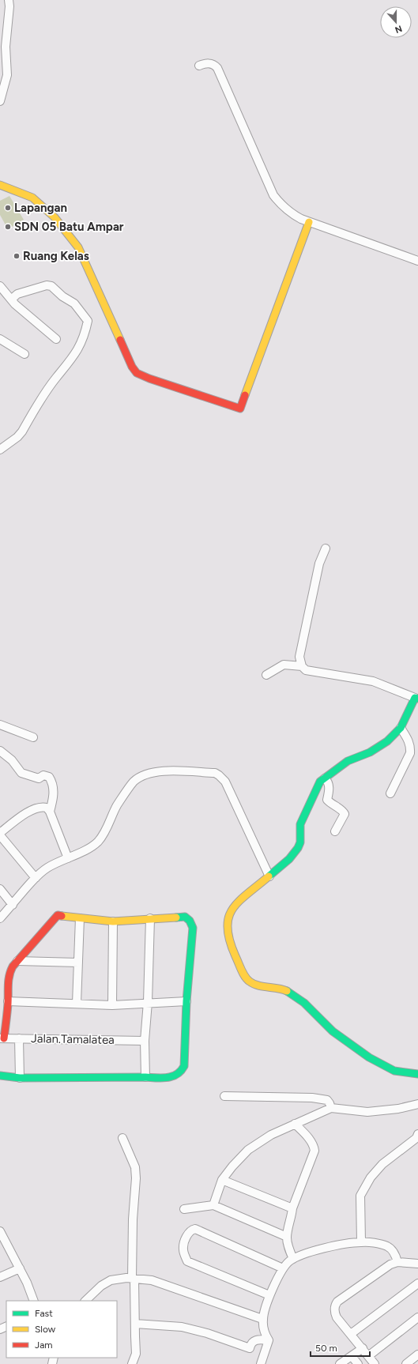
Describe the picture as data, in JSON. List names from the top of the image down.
{
  "streets": {
    "street": ["Jalan.Tamalatea"]
  },
  "places": ["Lapangan", "SDN 05 Batu Ampar", "Ruang Kelas"],
  "legend": ["Fast", "Slow", "Jam"],
  "scale_bar": "50 m",
  "north": "bottom"
}
